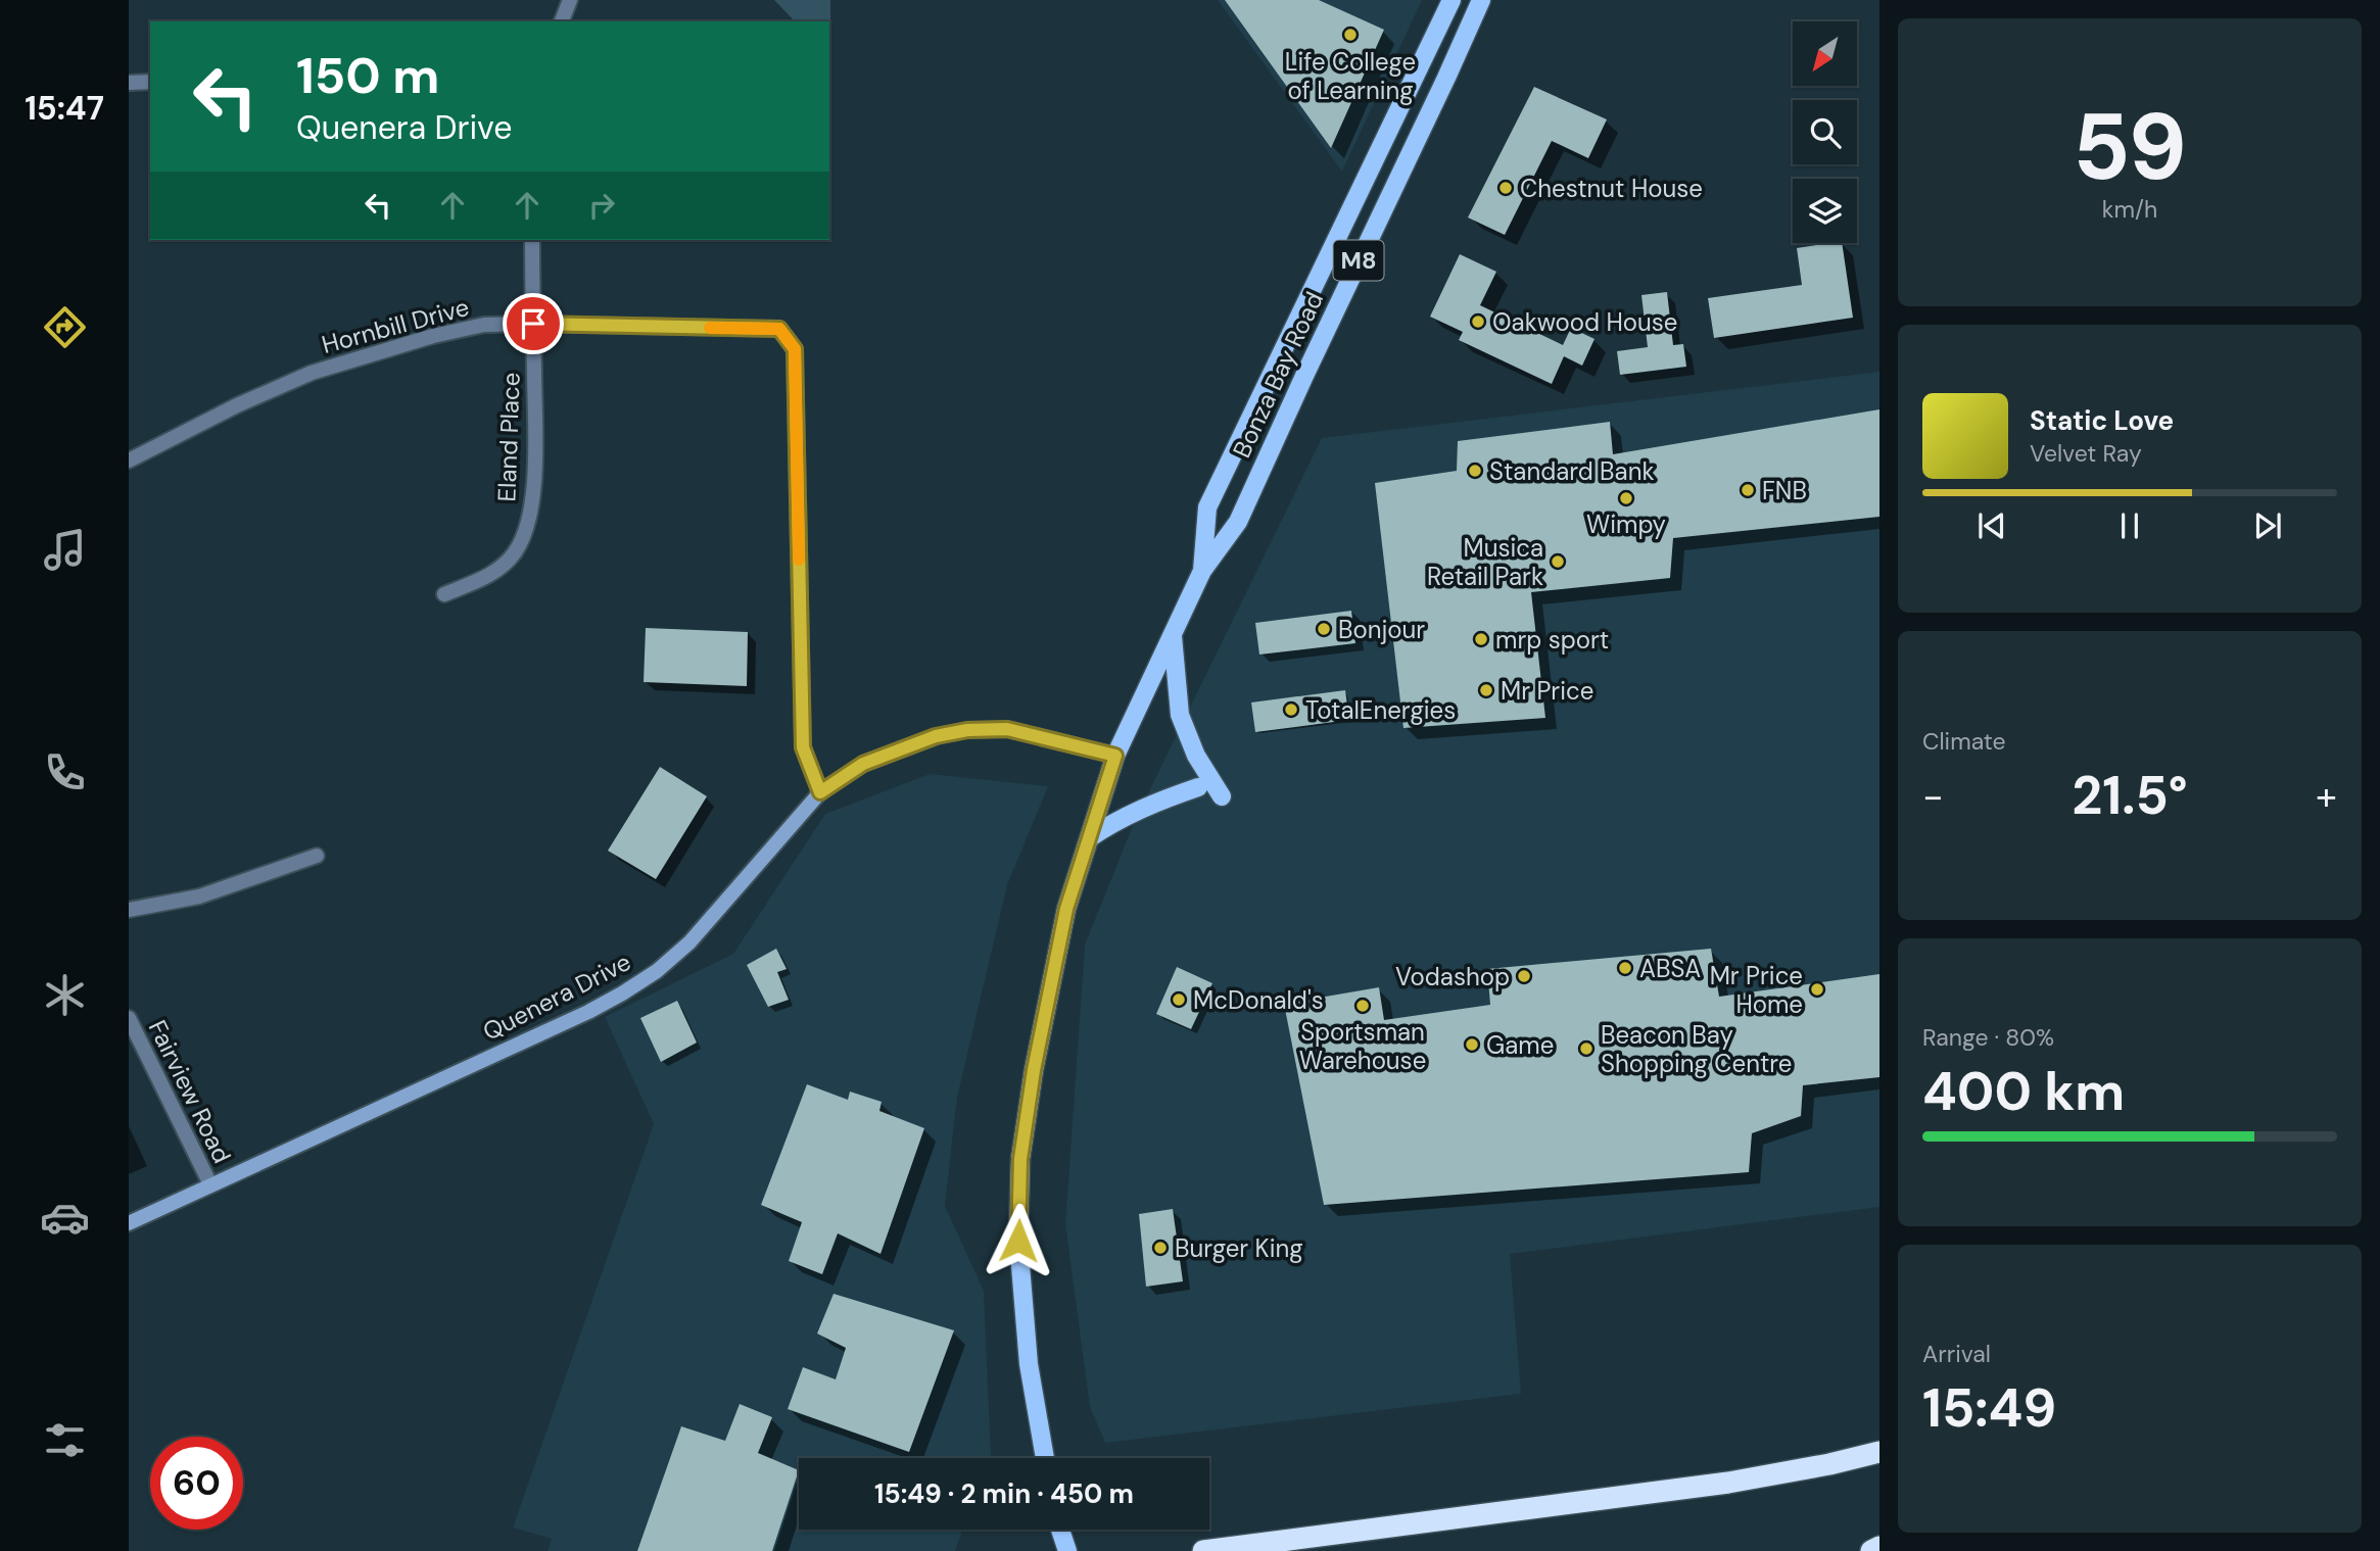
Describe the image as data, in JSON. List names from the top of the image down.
{
  "streets": {
    "main road": ["M8", "Bonza Bay Road"],
    "street": [
      "Hornbill Drive",
      "Eland Place",
      "Quenera Drive",
      "Fairview Road"
    ]
  },
  "crossings": [
    ["Hornbill Drive", "Eland Place"],
    ["Hornbill Drive", "Quenera Drive"],
    ["Bonza Bay Road", "Quenera Drive"],
    ["Quenera Drive", "Fairview Road"]
  ],
  "places": [
    "Life College of Learning",
    "Chestnut House",
    "Oakwood House",
    "Standard Bank",
    "FNB",
    "Wimpy",
    "Musica Retail Park",
    "Bonjour",
    "mrp sport",
    "Mr Price",
    "TotalEnergies",
    "ABSA",
    "Vodashop",
    "Mr Price Home",
    "McDonald's",
    "Sportsman Warehouse",
    "Game",
    "Beacon Bay Shopping Centre",
    "Burger King"
  ],
  "north": "bottom left",
  "page": {
    "tabs": "15:47",
    "tile": [
      ["59", "km/h"],
      "Climate",
      ["Range · 80%", "400 km"],
      ["Arrival", "15:49"]
    ],
    "turn": ["150 m", "Quenera Drive"],
    "song": ["Static Love", "Velvet Ray"],
    "heat": ["−", "21.5°", "+"],
    "limit": "60",
    "trip": "15:49 · 2 min · 450 m"
  }
}
